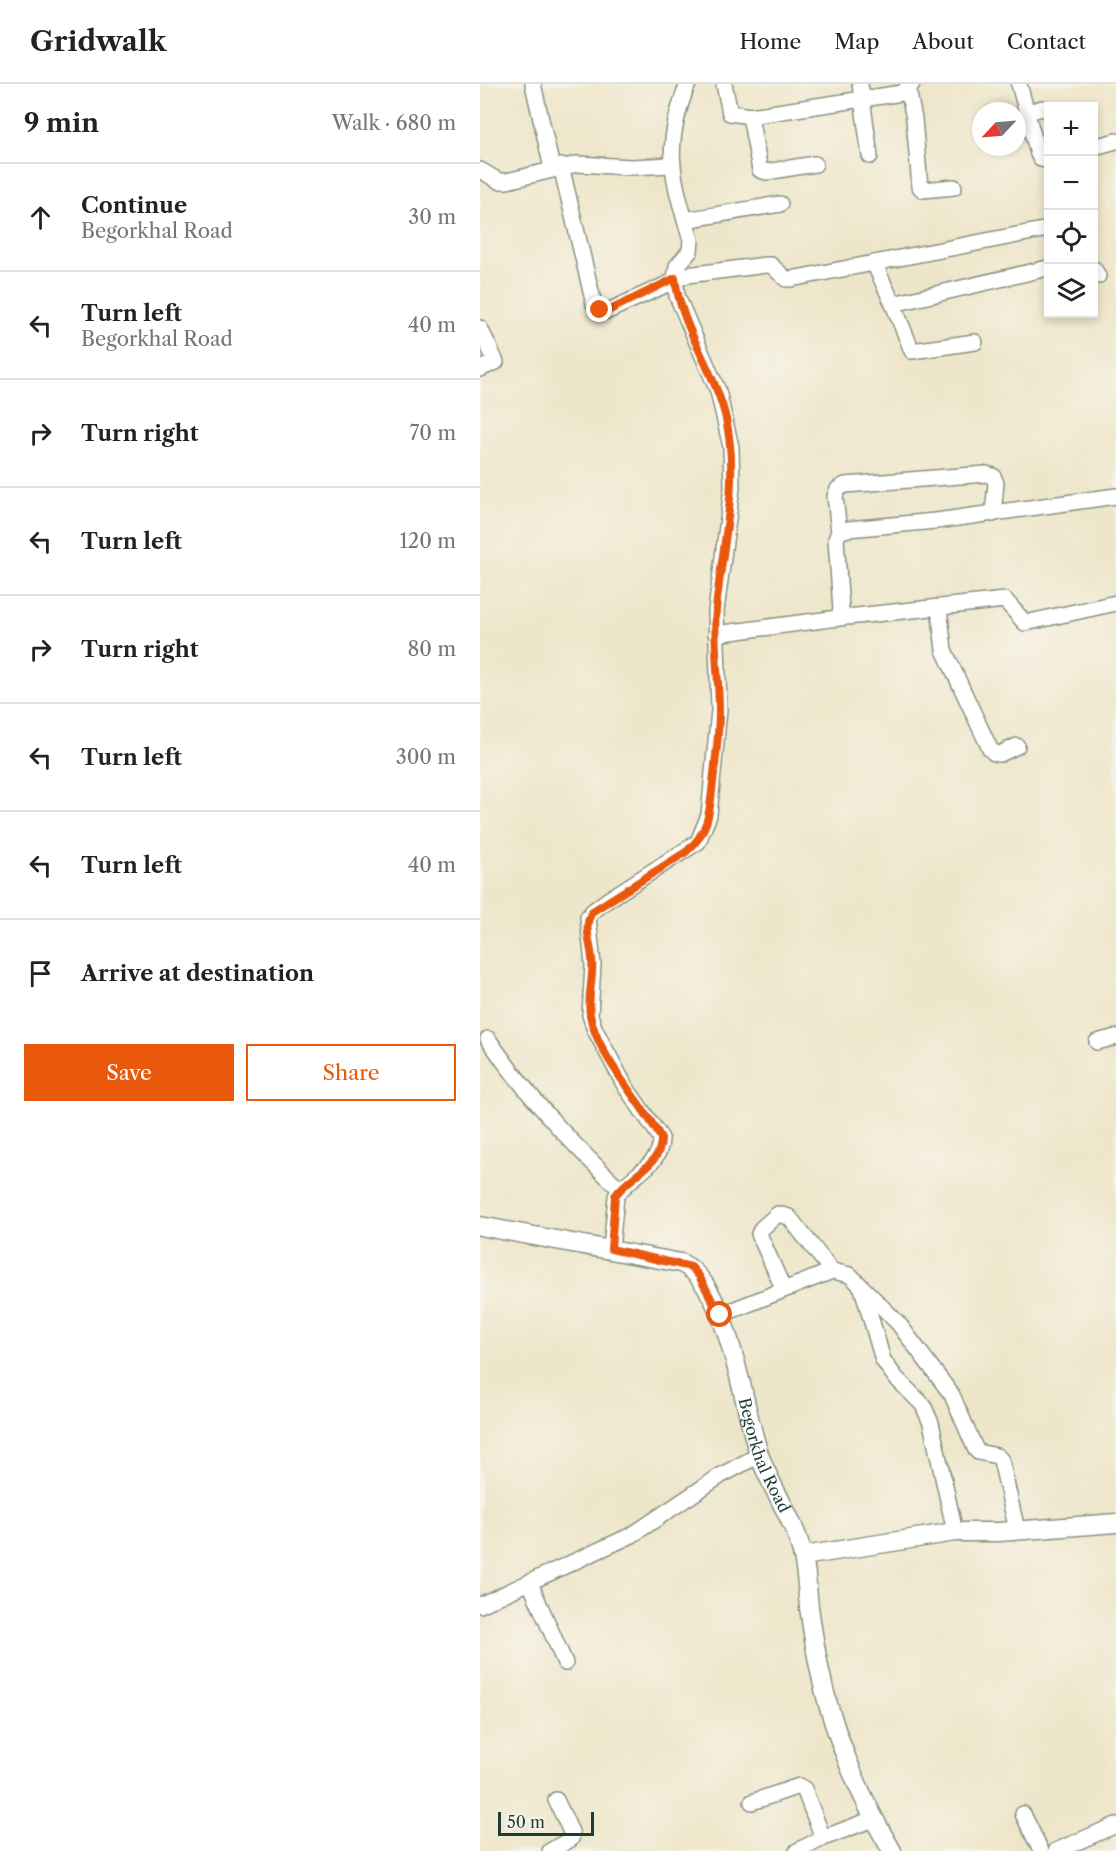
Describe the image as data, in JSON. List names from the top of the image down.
{
  "streets": {
    "street": ["Begorkhal Road"]
  },
  "scale_bar": "50 m",
  "north": "bottom left",
  "page": {
    "header": "Gridwalk",
    "nav": [
      "Home",
      "Map",
      "About",
      "Contact"
    ],
    "heading": ["9 min", "Walk · 680 m"],
    "map_buttons": ["+", "−"],
    "list": [
      ["Continue", "Begorkhal Road", "30 m"],
      ["Turn left", "Begorkhal Road", "40 m"],
      ["Turn right", "70 m"],
      ["Turn left", "120 m"],
      ["Turn right", "80 m"],
      ["Turn left", "300 m"],
      ["Turn left", "40 m"],
      "Arrive at destination"
    ],
    "buttons": ["Save", "Share"],
    "scale": "50 m"
  }
}
